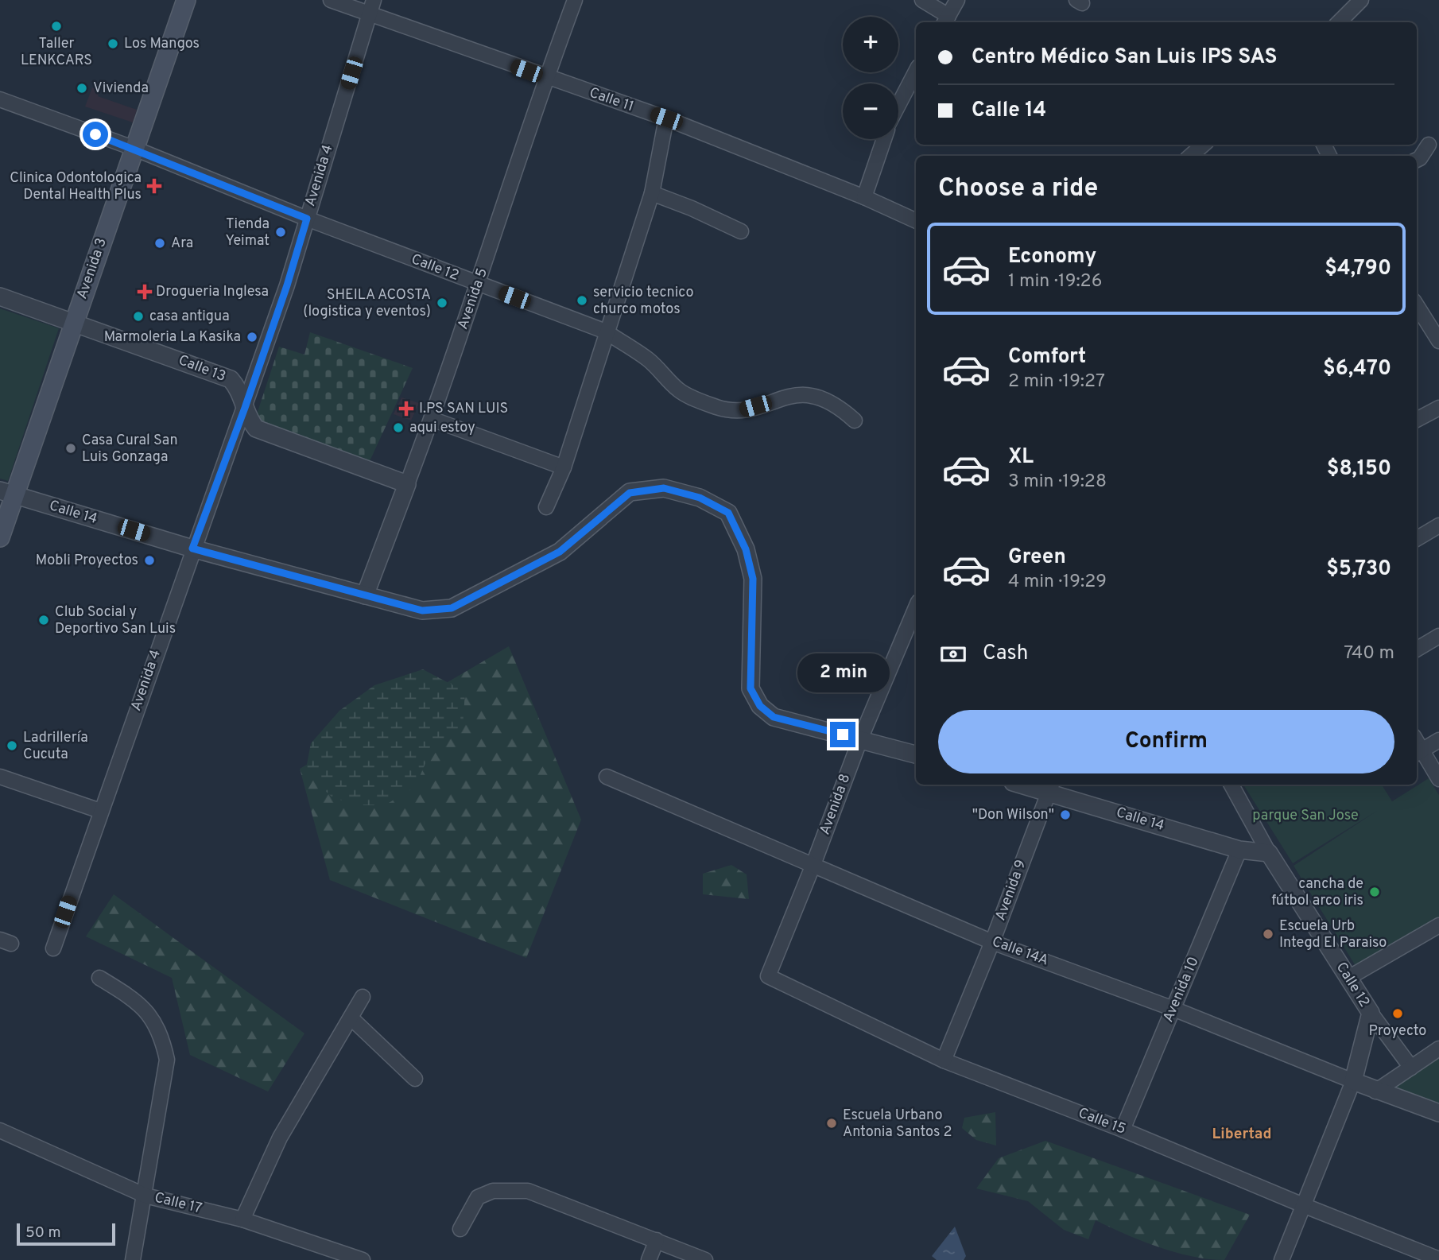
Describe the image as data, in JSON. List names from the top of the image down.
{
  "streets": {
    "main road": ["Avenida 3"],
    "street": [
      "Calle 11",
      "Avenida 4",
      "Calle 12",
      "Avenida 5",
      "Calle 13",
      "Calle 14",
      "Avenida 8",
      "Avenida 9",
      "Calle 14A",
      "Avenida 10",
      "Calle 15",
      "Calle 17"
    ]
  },
  "crossings": [
    ["Calle 11", "Avenida 4"],
    ["Calle 11", "Avenida 5"],
    ["Avenida 4", "Calle 12"],
    ["Avenida 4", "Calle 13"],
    ["Avenida 4", "Calle 14"],
    ["Calle 12", "Avenida 3"],
    ["Calle 12", "Avenida 5"],
    ["Calle 12", "Calle 14"],
    ["Calle 12", "Calle 14A"],
    ["Avenida 3", "Calle 13"],
    ["Avenida 3", "Calle 14"],
    ["Avenida 5", "Calle 13"],
    ["Avenida 5", "Calle 14"],
    ["Calle 14", "Avenida 8"],
    ["Calle 14", "Avenida 9"],
    ["Calle 14", "Avenida 10"],
    ["Avenida 8", "Calle 14A"],
    ["Avenida 8", "Calle 15"],
    ["Avenida 9", "Calle 14A"],
    ["Avenida 9", "Calle 15"],
    ["Calle 14A", "Avenida 10"],
    ["Avenida 10", "Calle 15"]
  ],
  "districts": ["Libertad"],
  "parks": ["parque San Jose"],
  "places": {
    "other": [
      "Taller LENKCARS",
      "Los Mangos",
      "Vivienda",
      "Tienda Yeimat",
      "Ara",
      "servicio tecnico churco motos",
      "SHEILA ACOSTA (logistica y eventos)",
      "casa antigua",
      "Marmoleria La Kasika",
      "aqui estoy",
      "Casa Cural San Luis Gonzaga",
      "Mobli Proyectos",
      "Club Social y Deportivo San Luis",
      "Ladrillería Cucuta",
      "\"Don Wilson\"",
      "cancha de fútbol arco iris",
      "Escuela Urb Integd El Paraiso",
      "Proyecto",
      "Escuela Urbano Antonia Santos 2"
    ],
    "health": ["Clinica Odontologica Dental Health Plus", "Drogueria Inglesa", "I.PS SAN LUIS"]
  },
  "scale_bar": "50 m",
  "page": {
    "map_buttons": ["+", "−"],
    "banner": ["Centro Médico San Luis IPS SAS", "Calle 14"],
    "heading": "Choose a ride",
    "list": [
      {
        "name": "Economy",
        "note": "1 min · 19:26",
        "value": "$4,790"
      },
      {
        "name": "Comfort",
        "note": "2 min · 19:27",
        "value": "$6,470"
      },
      {
        "name": "XL",
        "note": "3 min · 19:28",
        "value": "$8,150"
      },
      {
        "name": "Green",
        "note": "4 min · 19:29",
        "value": "$5,730"
      }
    ],
    "pay": ["Cash", "740 m"],
    "bubble": "2 min",
    "buttons": "Confirm",
    "scale": "50 m"
  }
}
